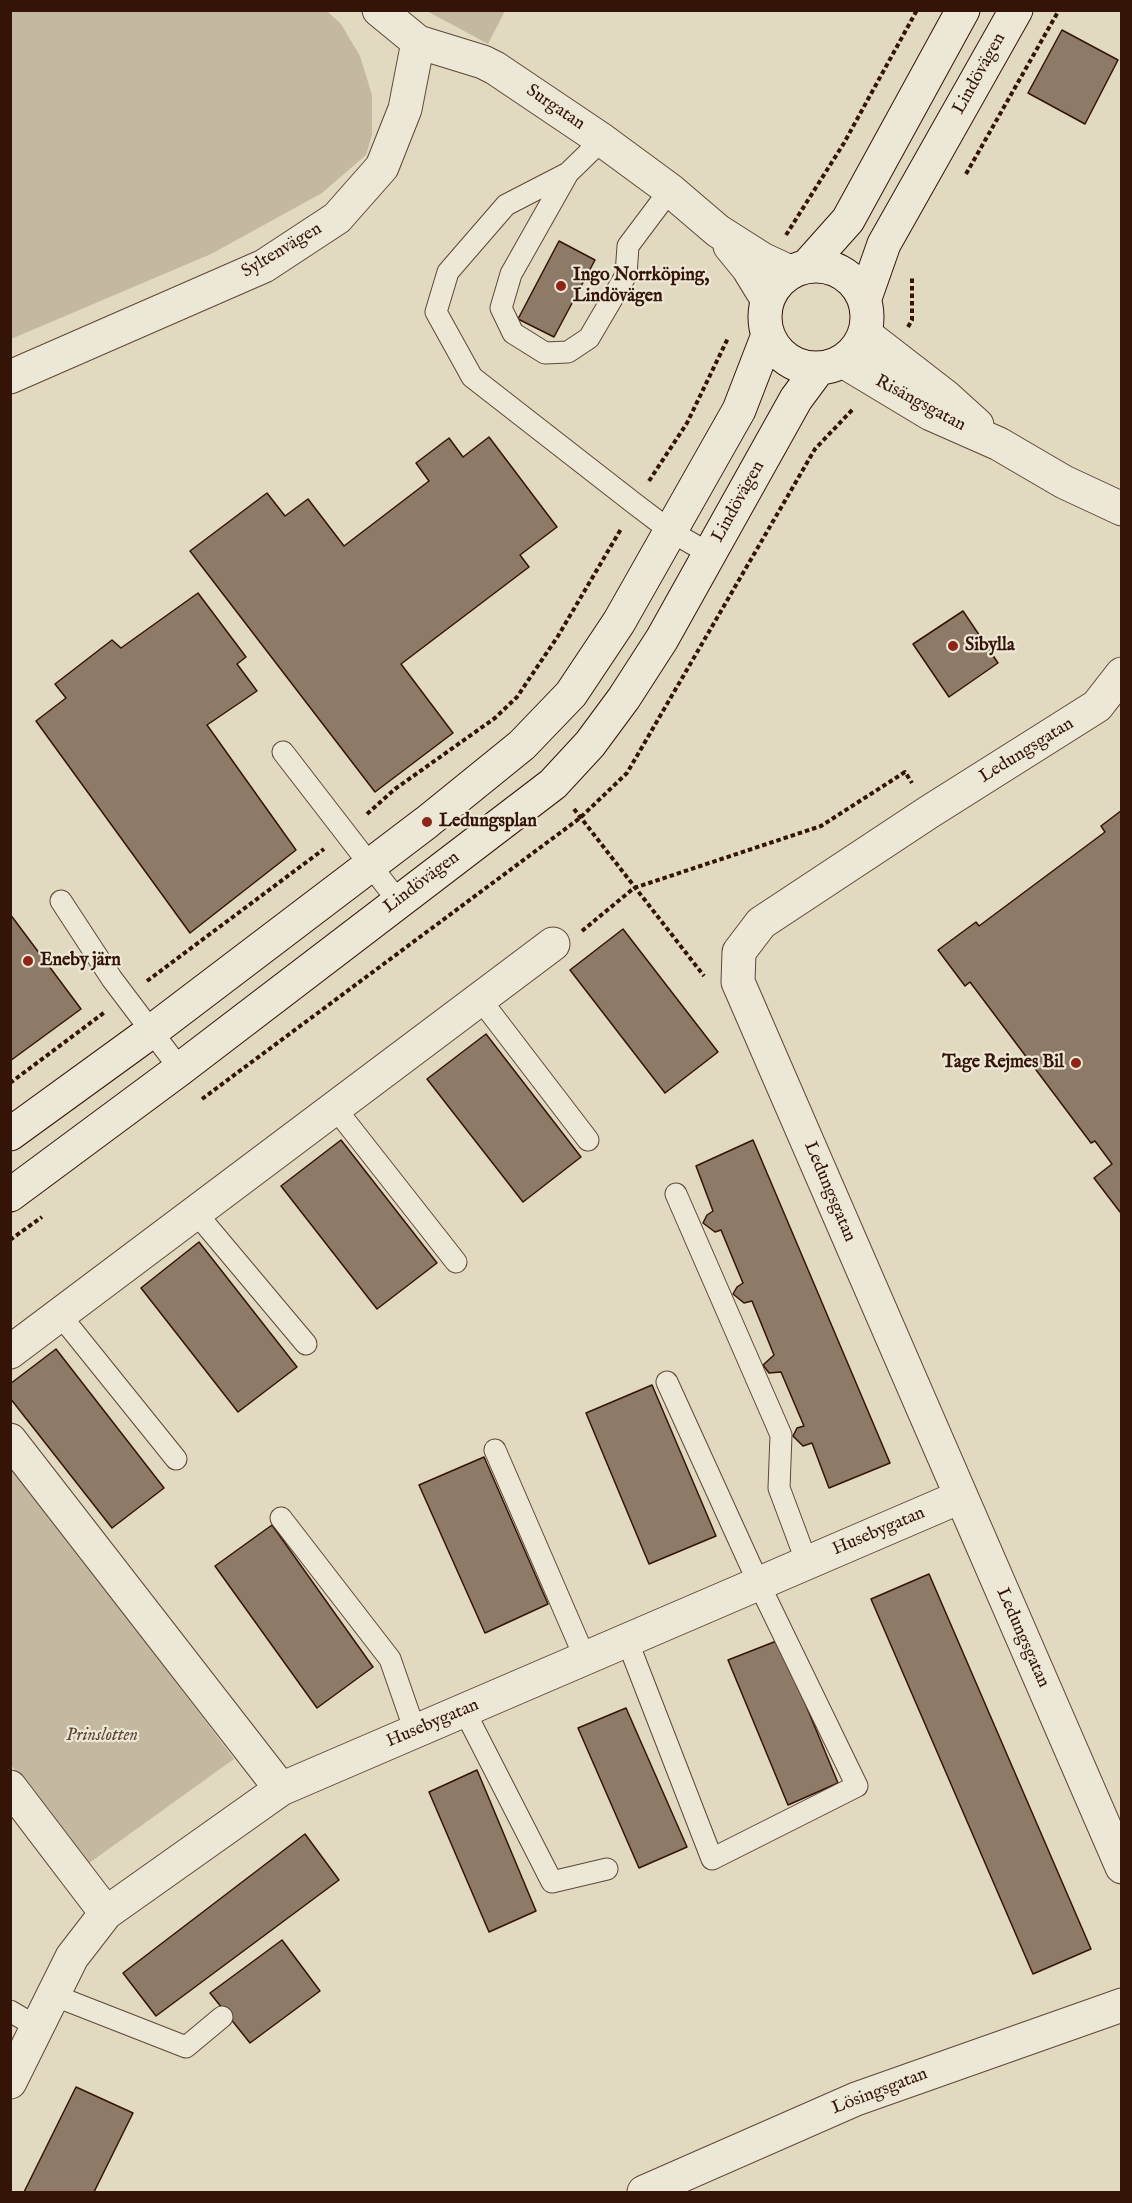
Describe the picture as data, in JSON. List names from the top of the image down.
{
  "streets": {
    "street": [
      "Lindövägen",
      "Surgatan",
      "Syltenvägen",
      "Risängsgatan",
      "Ledungsgatan",
      "Husebygatan",
      "Lösingsgatan"
    ]
  },
  "crossings": [
    ["Lindövägen", "Surgatan"],
    ["Lindövägen", "Risängsgatan"],
    ["Surgatan", "Syltenvägen"],
    ["Surgatan", "Risängsgatan"],
    ["Ledungsgatan", "Husebygatan"]
  ],
  "parks": ["Prinslotten"],
  "places": [
    "Ingo Norrköping, Lindövägen",
    "Sibylla",
    "Ledungsplan",
    "Eneby järn",
    "Tage Rejmes Bil"
  ]
}
